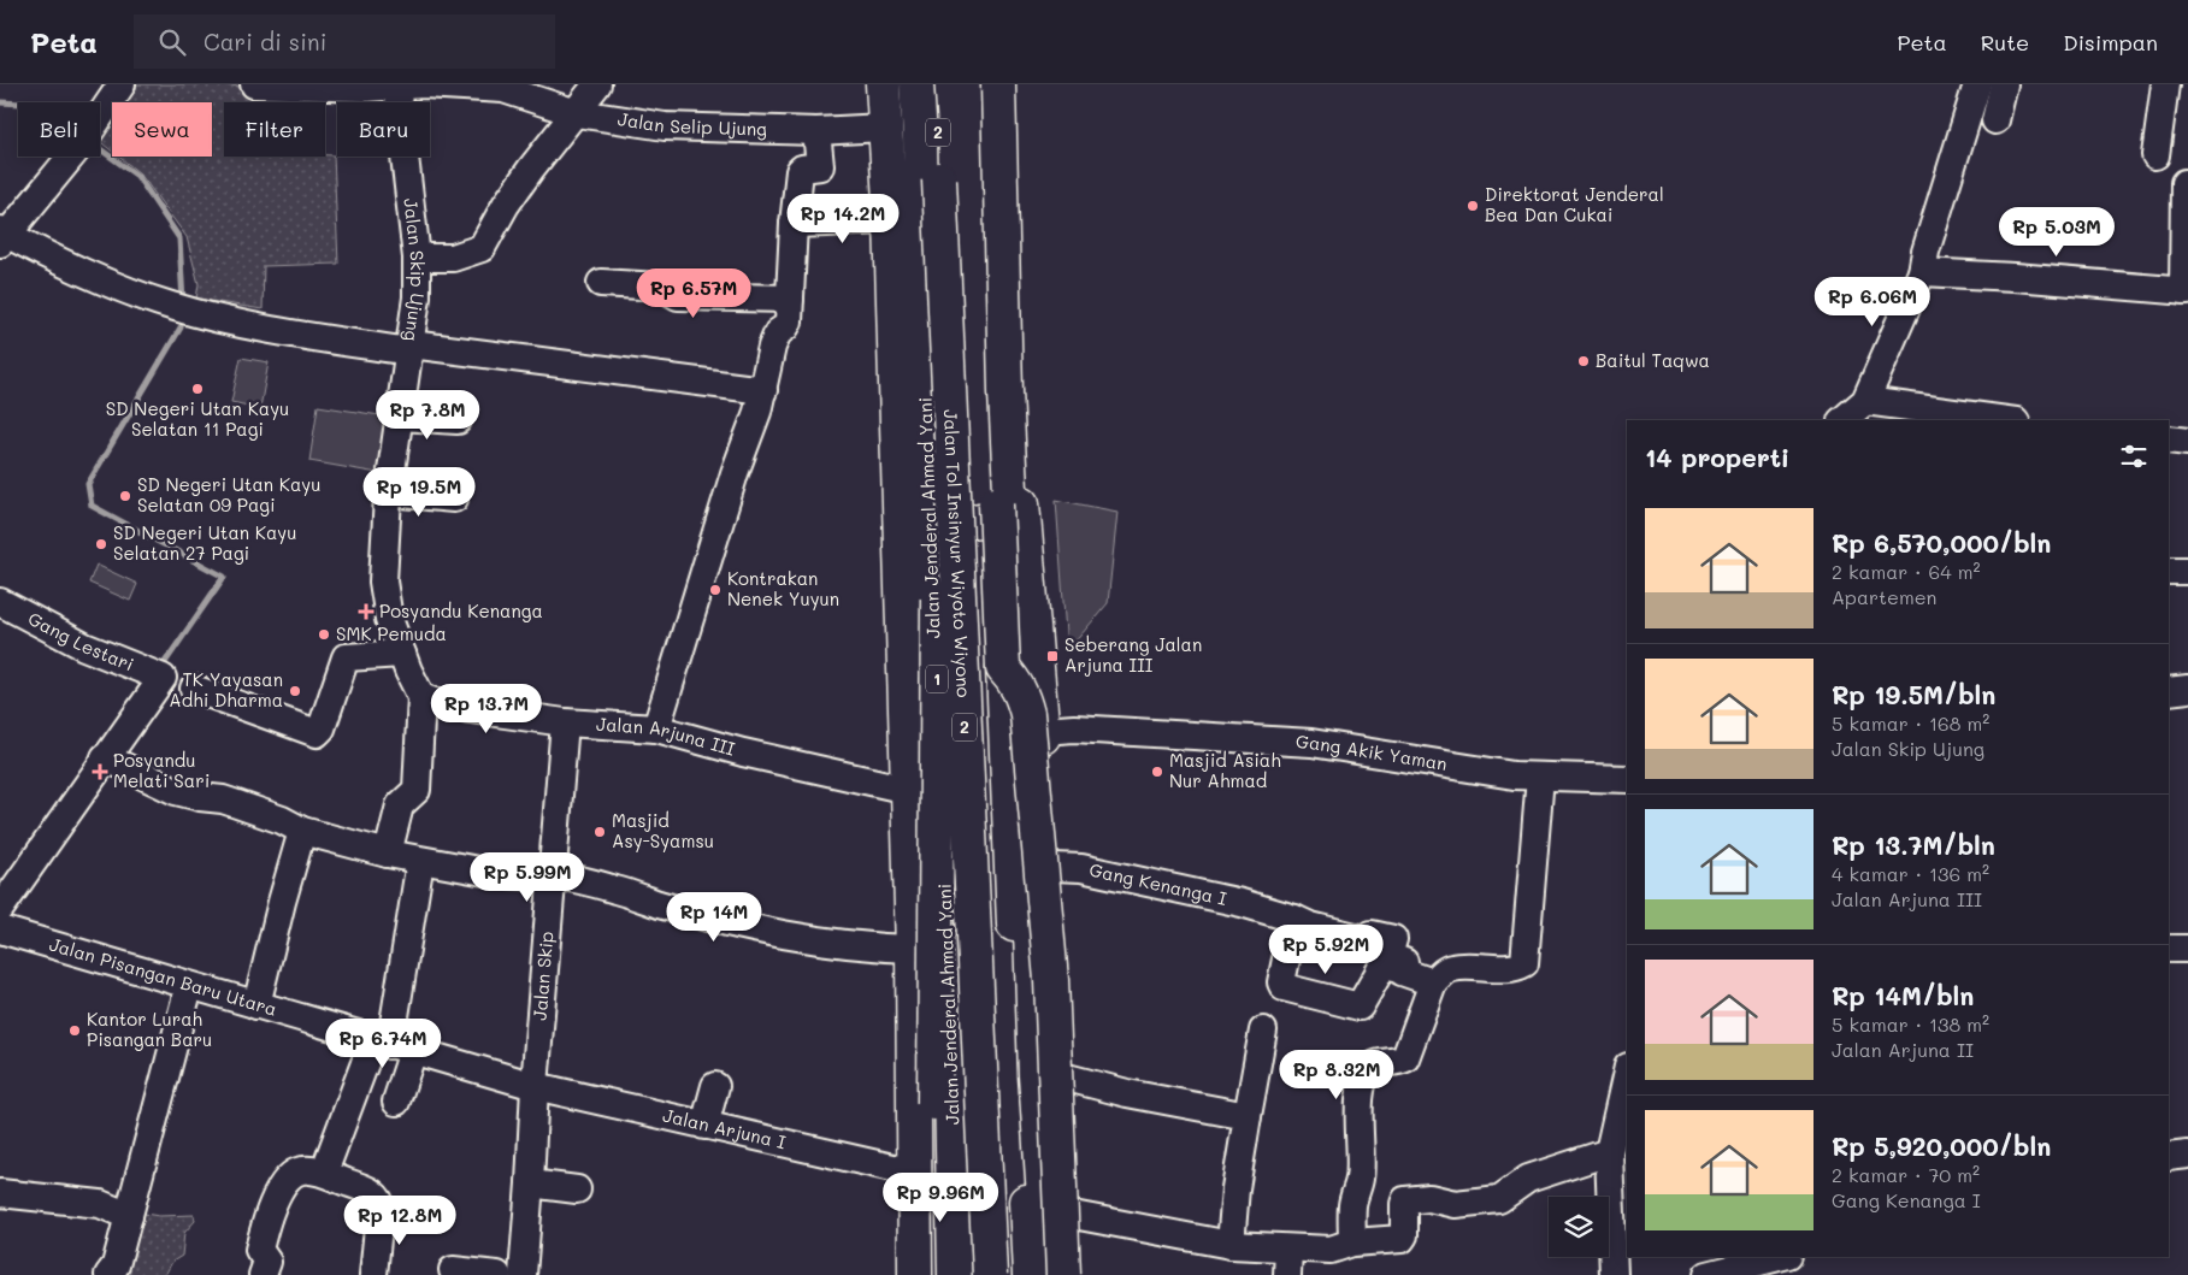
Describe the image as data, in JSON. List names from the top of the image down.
{
  "streets": {
    "main road": [
      "2",
      "Jalan Jenderal Ahmad Yani",
      "Jalan Tol Insinyur Wiyoto Wiyono",
      "1"
    ],
    "street": [
      "Jalan Selip Ujung",
      "Jalan Skip Ujung",
      "Gang Lestari",
      "Jalan Arjuna III",
      "Gang Akik Yaman",
      "Gang Kenanga I",
      "Jalan Skip",
      "Jalan Pisangan Baru Utara",
      "Jalan Arjuna I"
    ]
  },
  "crossings": [
    ["Jalan Selip Ujung", "Jalan Skip Ujung"],
    ["Jalan Selip Ujung", "Jalan Jenderal Ahmad Yani"],
    ["Jalan Skip Ujung", "Jalan Arjuna III"],
    ["Jalan Jenderal Ahmad Yani", "Jalan Arjuna III"],
    ["Jalan Jenderal Ahmad Yani", "Jalan Arjuna I"],
    ["Jalan Arjuna III", "Jalan Skip"],
    ["Jalan Skip", "Jalan Pisangan Baru Utara"],
    ["Jalan Skip", "Jalan Arjuna I"],
    ["Jalan Pisangan Baru Utara", "Jalan Arjuna I"]
  ],
  "places": {
    "other": [
      "Direktorat Jenderal Bea Dan Cukai",
      "Baitul Taqwa",
      "SD Negeri Utan Kayu Selatan 11 Pagi",
      "SD Negeri Utan Kayu Selatan 09 Pagi",
      "SD Negeri Utan Kayu Selatan 27 Pagi",
      "Kontrakan Nenek Yuyun",
      "SMK Pemuda",
      "TK Yayasan Adhi Dharma",
      "Masjid Asiah Nur Ahmad",
      "Masjid Asy-Syamsu",
      "Kantor Lurah Pisangan Baru"
    ],
    "health": ["Posyandu Kenanga", "Posyandu Melati Sari"],
    "transit": ["Seberang Jalan Arjuna III"]
  },
  "page": {
    "header": "Peta",
    "search": "Cari di sini",
    "nav": ["Peta", "Rute", "Disimpan"],
    "chip": [
      "Beli",
      "Sewa",
      "Filter",
      "Baru"
    ],
    "price": [
      "Rp 14.2M",
      "Rp 5.03M",
      "Rp 6.57M",
      "Rp 6.06M",
      "Rp 7.8M",
      "Rp 19.5M",
      "Rp 13.7M",
      "Rp 5.99M",
      "Rp 14M",
      "Rp 5.92M",
      "Rp 6.74M",
      "Rp 8.32M",
      "Rp 9.96M",
      "Rp 12.8M"
    ],
    "heading": "14 properti",
    "list": [
      {
        "name": "Rp 6,570,000/bln",
        "note": "2 kamar · 64 m² · Apartemen"
      },
      {
        "name": "Rp 19.5M/bln",
        "note": "5 kamar · 168 m² · Jalan Skip Ujung"
      },
      {
        "name": "Rp 13.7M/bln",
        "note": "4 kamar · 136 m² · Jalan Arjuna III"
      },
      {
        "name": "Rp 14M/bln",
        "note": "5 kamar · 138 m² · Jalan Arjuna II"
      },
      {
        "name": "Rp 5,920,000/bln",
        "note": "2 kamar · 70 m² · Gang Kenanga I"
      }
    ]
  }
}
